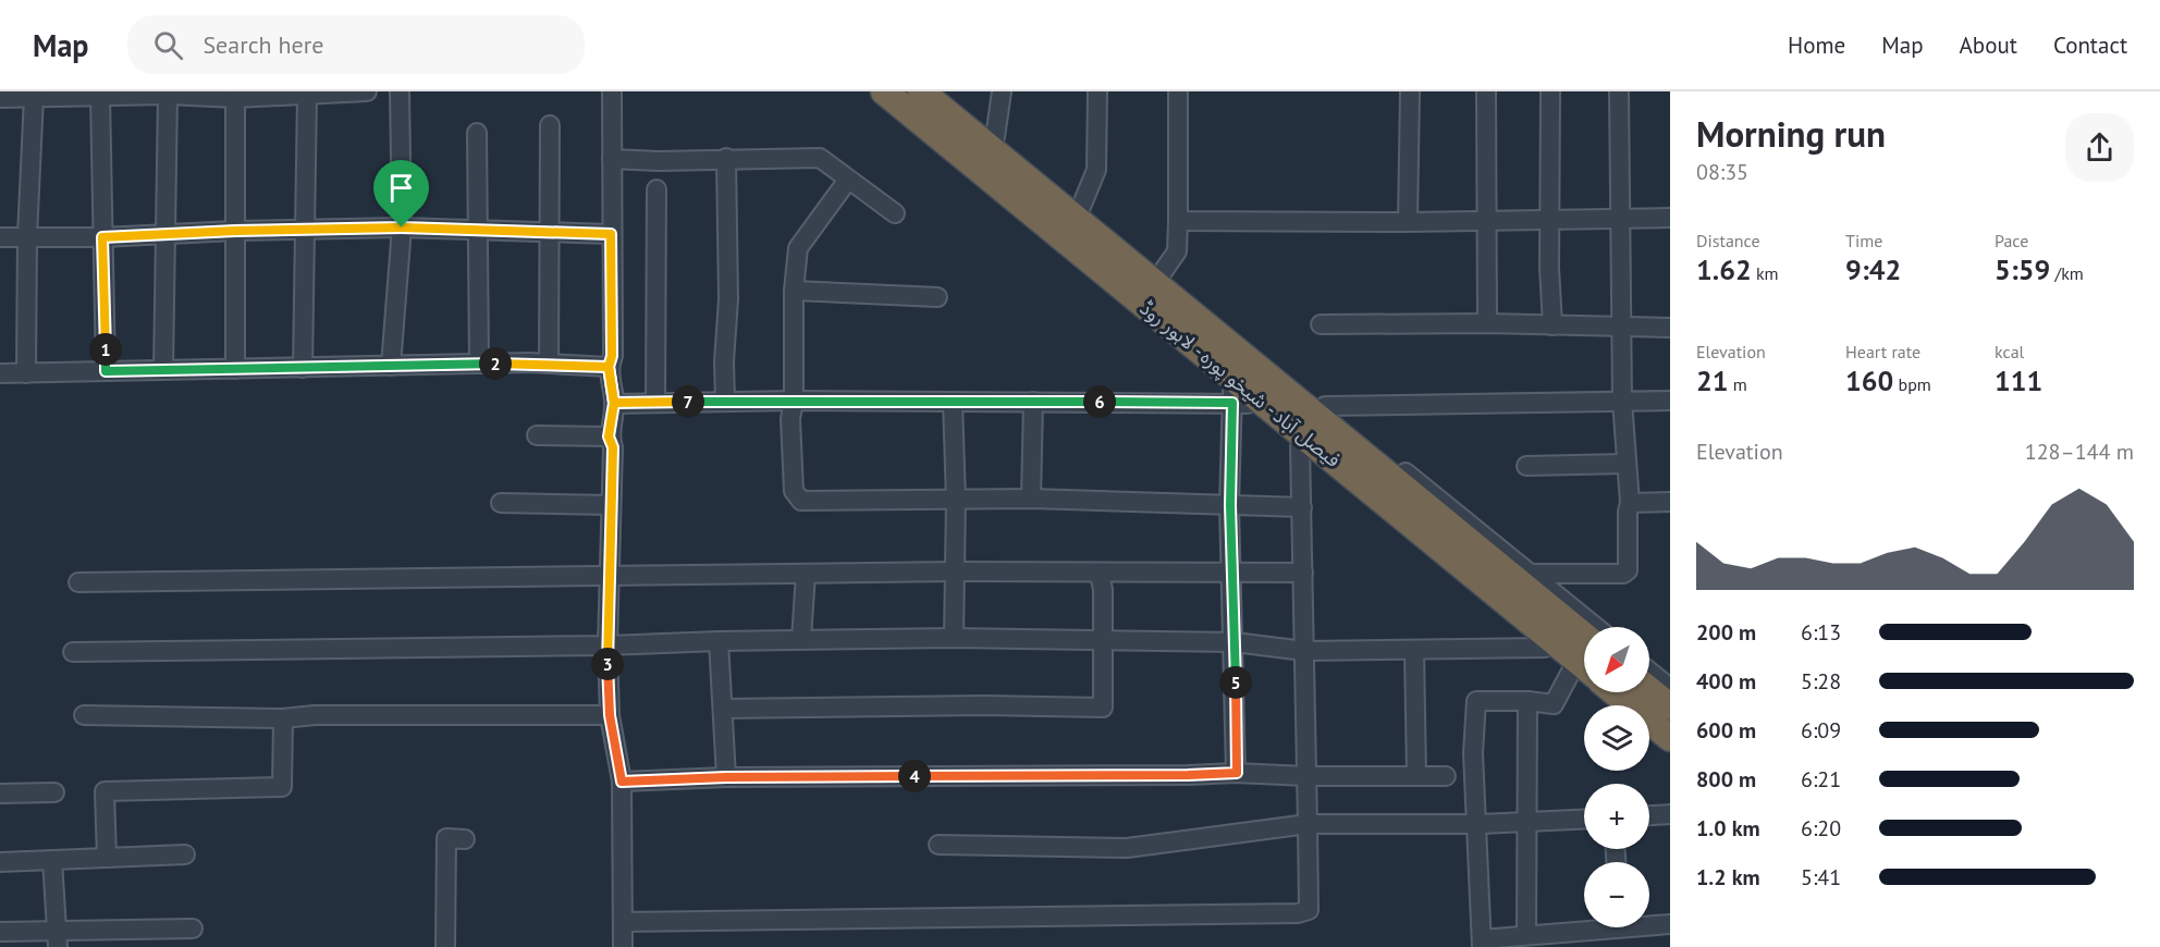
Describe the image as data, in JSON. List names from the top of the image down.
{
  "streets": {
    "highway": ["فیصل آباد - شیخو پورہ - لاہور روڈ"]
  },
  "north": "bottom left",
  "page": {
    "header": "Map",
    "search": "Search here",
    "nav": [
      "Home",
      "Map",
      "About",
      "Contact"
    ],
    "heading": ["Morning run", "08:35"],
    "stats": [
      ["Distance", "1.62 km"],
      ["Time", "9:42"],
      ["Pace", "5:59 /km"],
      ["Elevation", "21 m"],
      ["Heart rate", "160 bpm"],
      ["kcal", "111"]
    ],
    "pins": [
      "1",
      "2",
      "6",
      "7",
      "3",
      "5",
      "4"
    ],
    "chart": ["Elevation", "128–144 m"],
    "list": [
      {
        "name": "200 m",
        "note": "6:13"
      },
      {
        "name": "400 m",
        "note": "5:28"
      },
      {
        "name": "600 m",
        "note": "6:09"
      },
      {
        "name": "800 m",
        "note": "6:21"
      },
      {
        "name": "1.0 km",
        "note": "6:20"
      },
      {
        "name": "1.2 km",
        "note": "5:41"
      }
    ],
    "map_buttons": ["+", "−"]
  }
}
